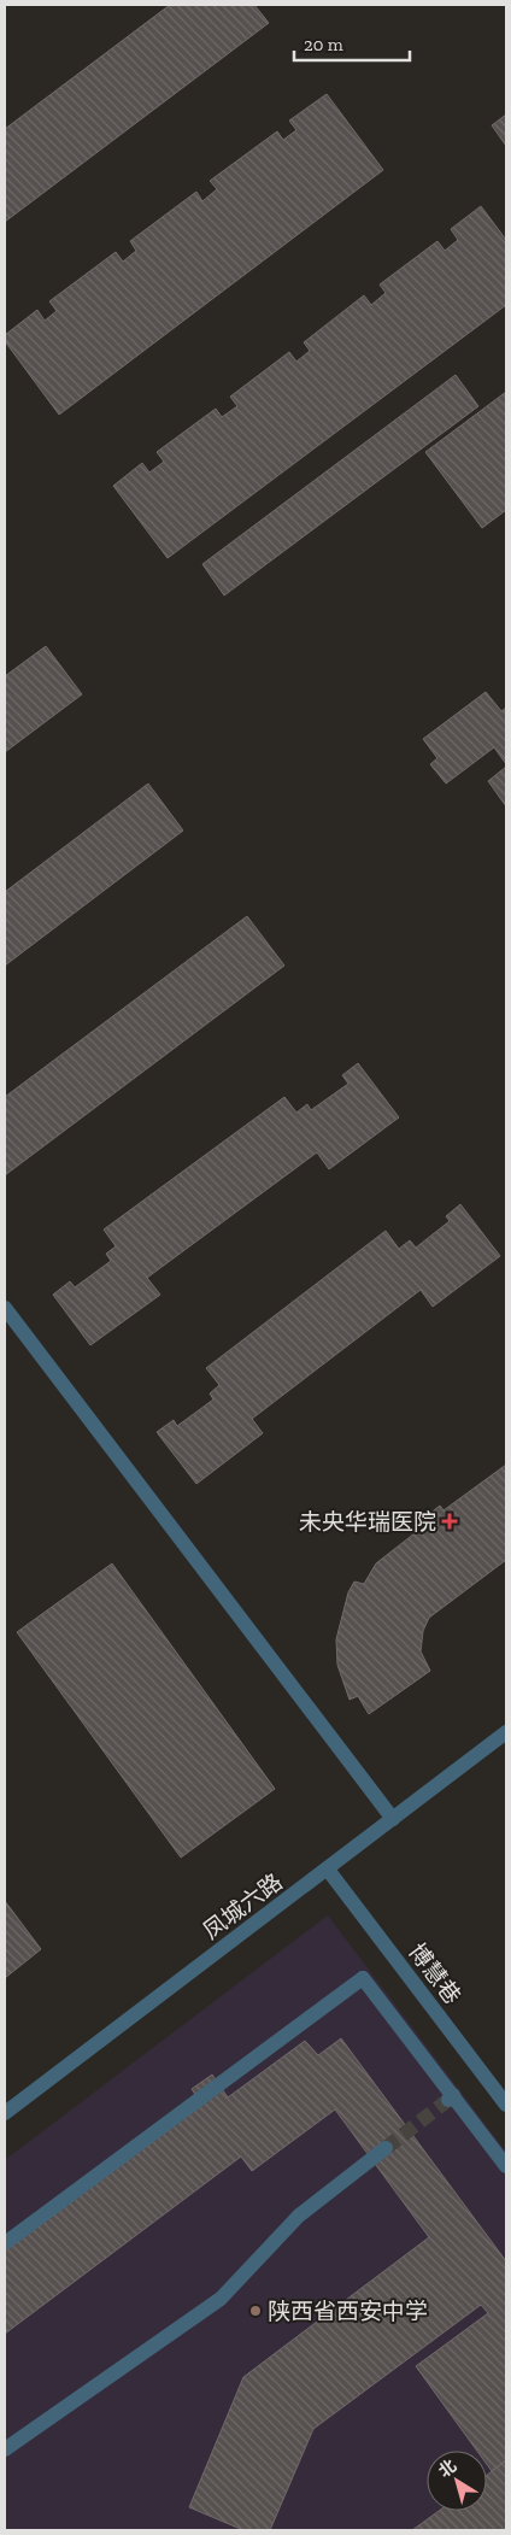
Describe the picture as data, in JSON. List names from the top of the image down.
{
  "streets": {
    "street": ["凤城六路", "博慧巷"]
  },
  "crossings": [
    ["凤城六路", "博慧巷"]
  ],
  "places": {
    "health": ["未央华瑞医院"],
    "other": ["陕西省西安中学"]
  },
  "scale_bar": "20 m",
  "north": "top left"
}
